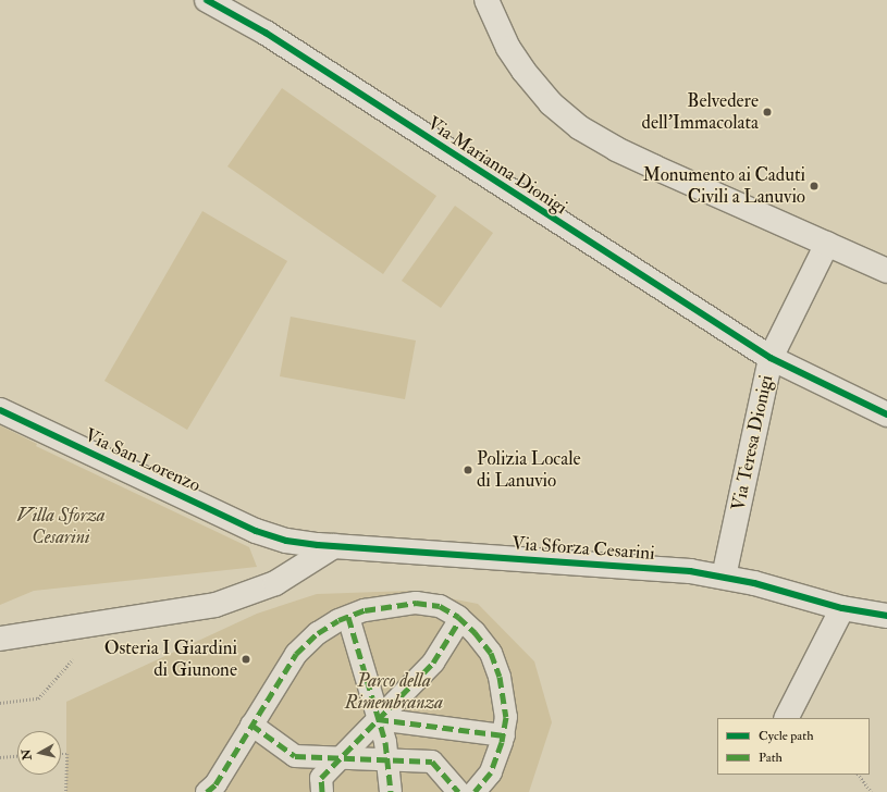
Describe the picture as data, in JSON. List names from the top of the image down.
{
  "streets": {
    "street": [
      "Via Marianna Dionigi",
      "Via Teresa Dionigi",
      "Via San Lorenzo",
      "Via Sforza Cesarini"
    ]
  },
  "crossings": [
    ["Via Marianna Dionigi", "Via Teresa Dionigi"],
    ["Via Teresa Dionigi", "Via Sforza Cesarini"],
    ["Via San Lorenzo", "Via Sforza Cesarini"]
  ],
  "parks": ["Villa Sforza Cesarini", "Parco della Rimembranza"],
  "places": [
    "Belvedere dell'Immacolata",
    "Monumento ai Caduti Civili a Lanuvio",
    "Polizia Locale di Lanuvio",
    "Osteria I Giardini di Giunone"
  ],
  "legend": ["Cycle path", "Path"],
  "north": "left"
}
